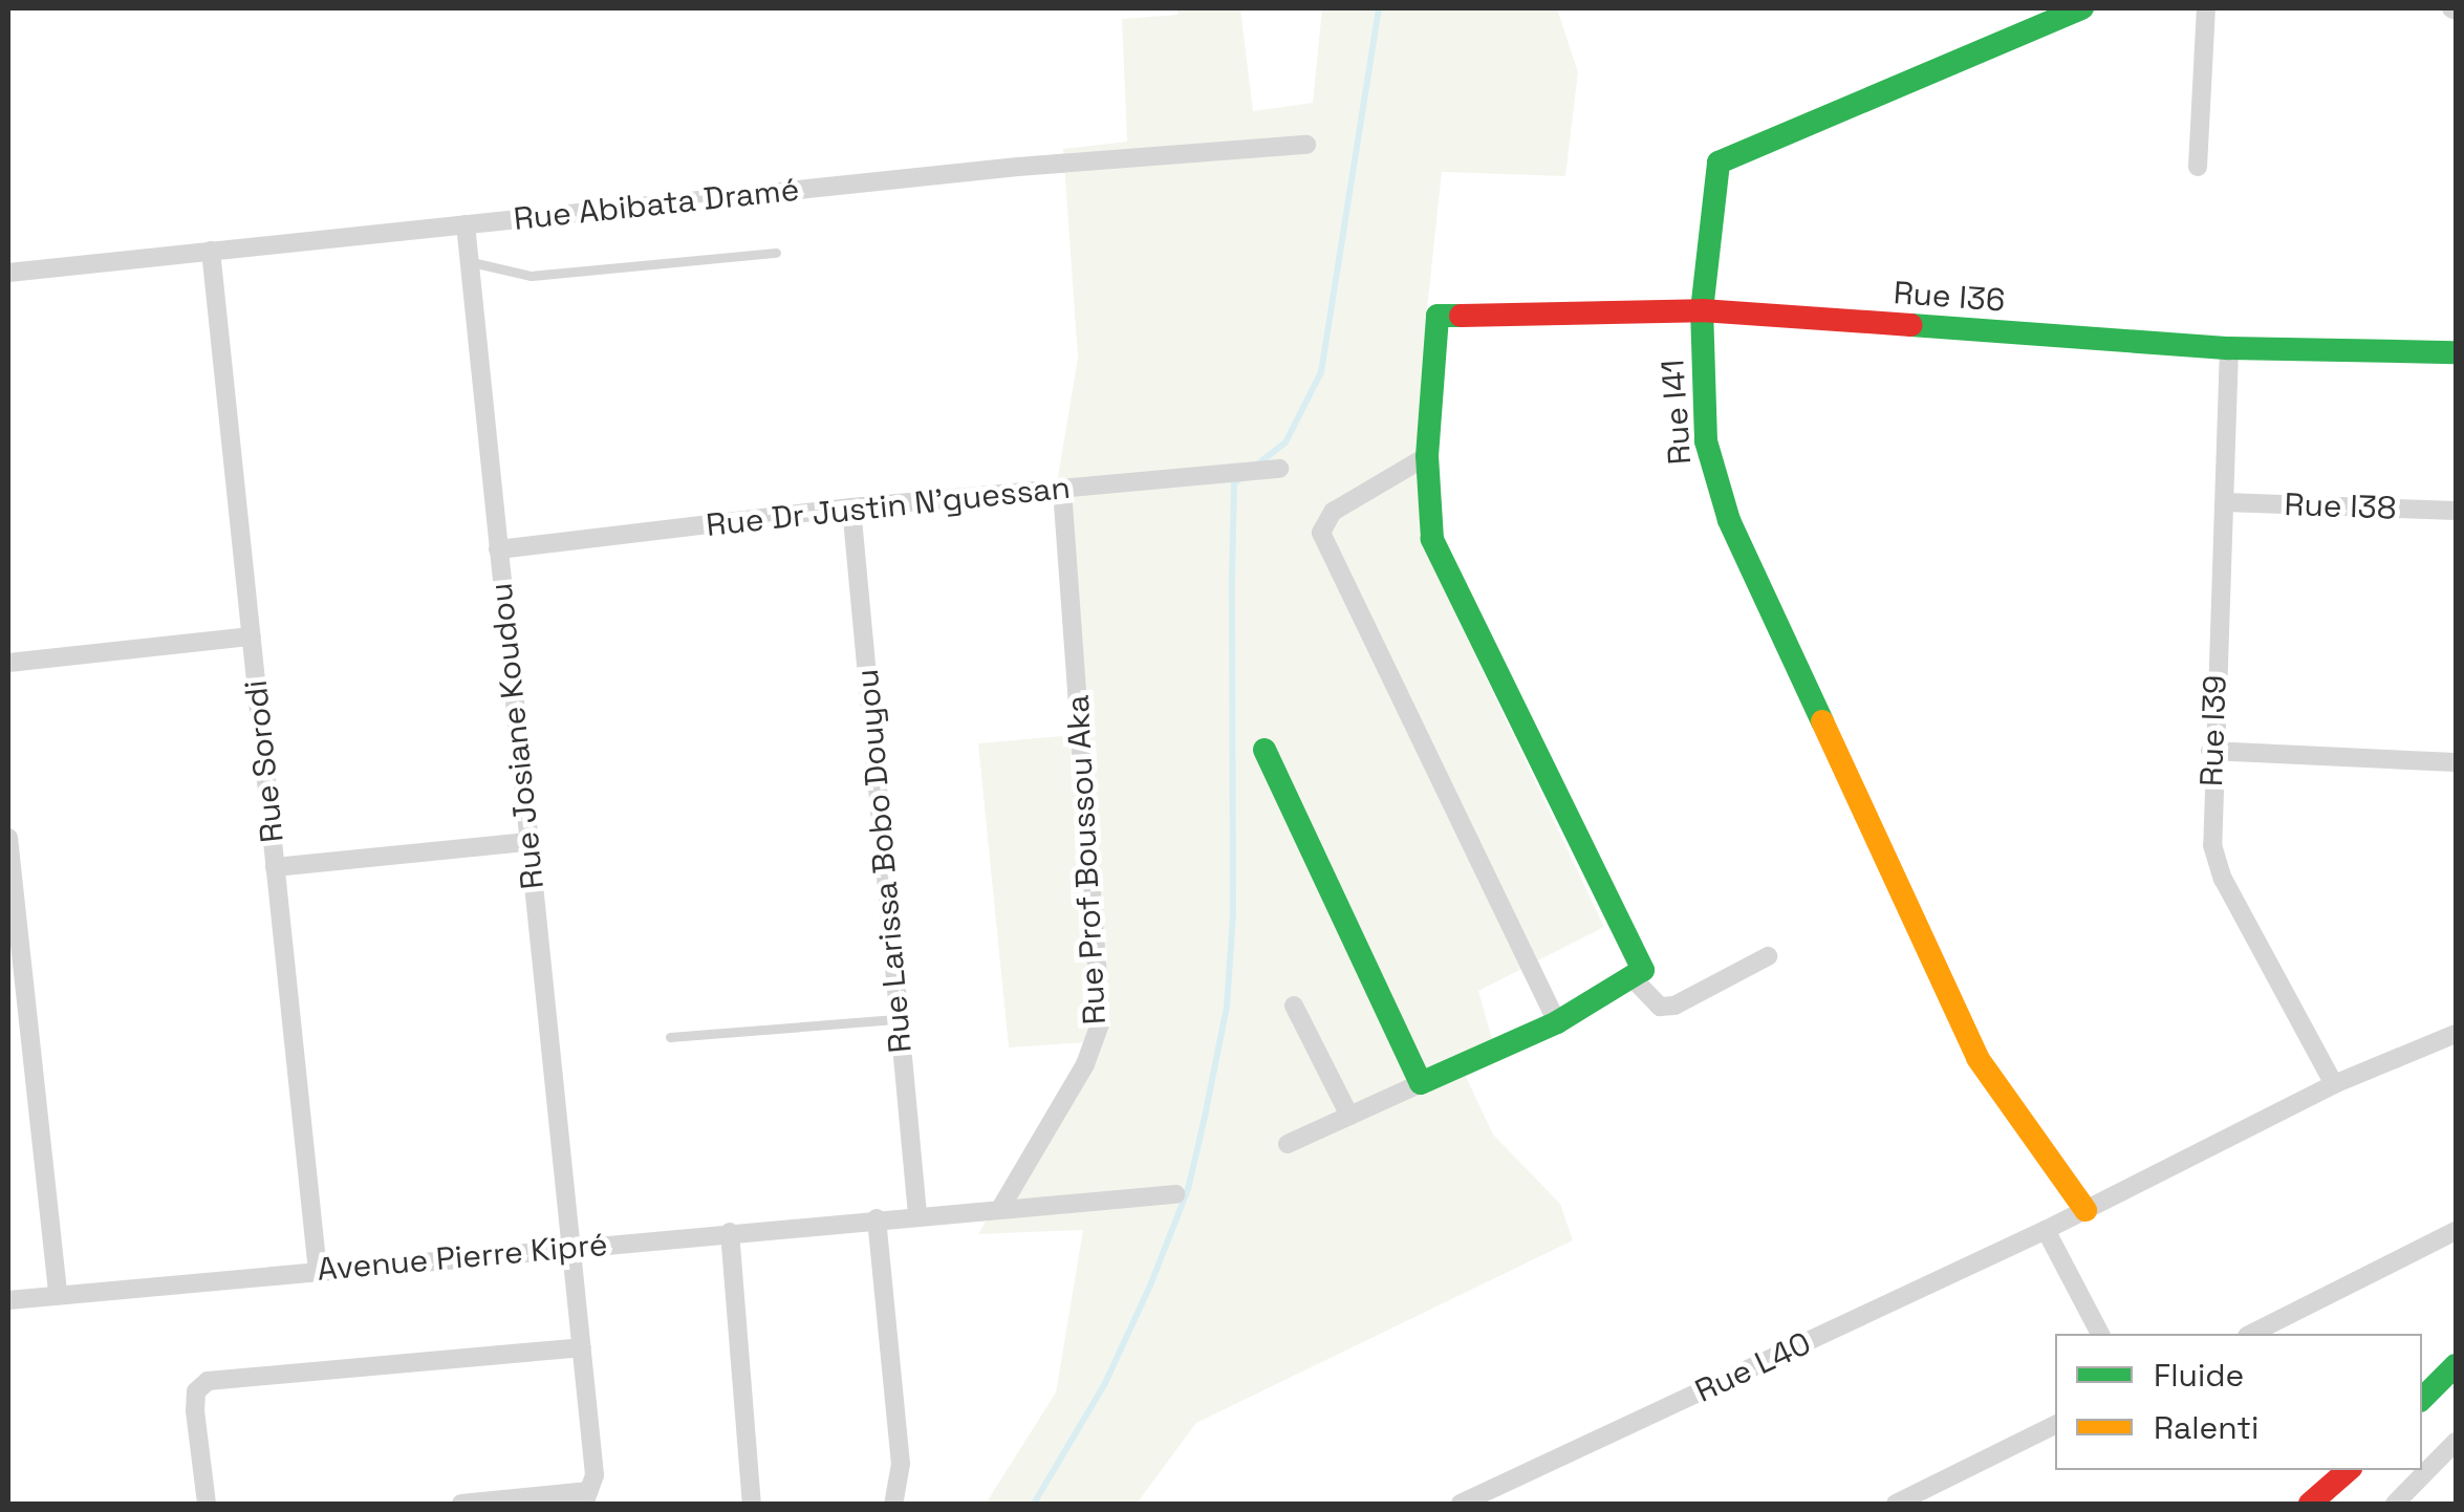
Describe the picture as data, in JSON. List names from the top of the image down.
{
  "streets": {
    "street": [
      "Rue Abibata Dramé",
      "Rue I36",
      "Rue I41",
      "Rue Dr Justin N'guessan",
      "Rue I38",
      "Rue I39",
      "Rue Josiane Koudou",
      "Rue Sorodi",
      "Rue Prof Boussou Aka",
      "Rue Larissa Bobo Douyou",
      "Avenue Pierre Kipré",
      "Rue L40"
    ]
  },
  "crossings": [
    ["Rue Abibata Dramé", "Rue Josiane Koudou"],
    ["Rue Abibata Dramé", "Rue Sorodi"],
    ["Rue I36", "Rue I41"],
    ["Rue I36", "Rue I39"],
    ["Rue I41", "Rue L40"],
    ["Rue Dr Justin N'guessan", "Rue Josiane Koudou"],
    ["Rue Dr Justin N'guessan", "Rue Prof Boussou Aka"],
    ["Rue Dr Justin N'guessan", "Rue Larissa Bobo Douyou"],
    ["Rue I38", "Rue I39"],
    ["Rue I39", "Rue L40"],
    ["Rue Josiane Koudou", "Avenue Pierre Kipré"],
    ["Rue Sorodi", "Avenue Pierre Kipré"],
    ["Rue Prof Boussou Aka", "Avenue Pierre Kipré"],
    ["Rue Larissa Bobo Douyou", "Avenue Pierre Kipré"]
  ],
  "legend": ["Fluide", "Ralenti"]
}
